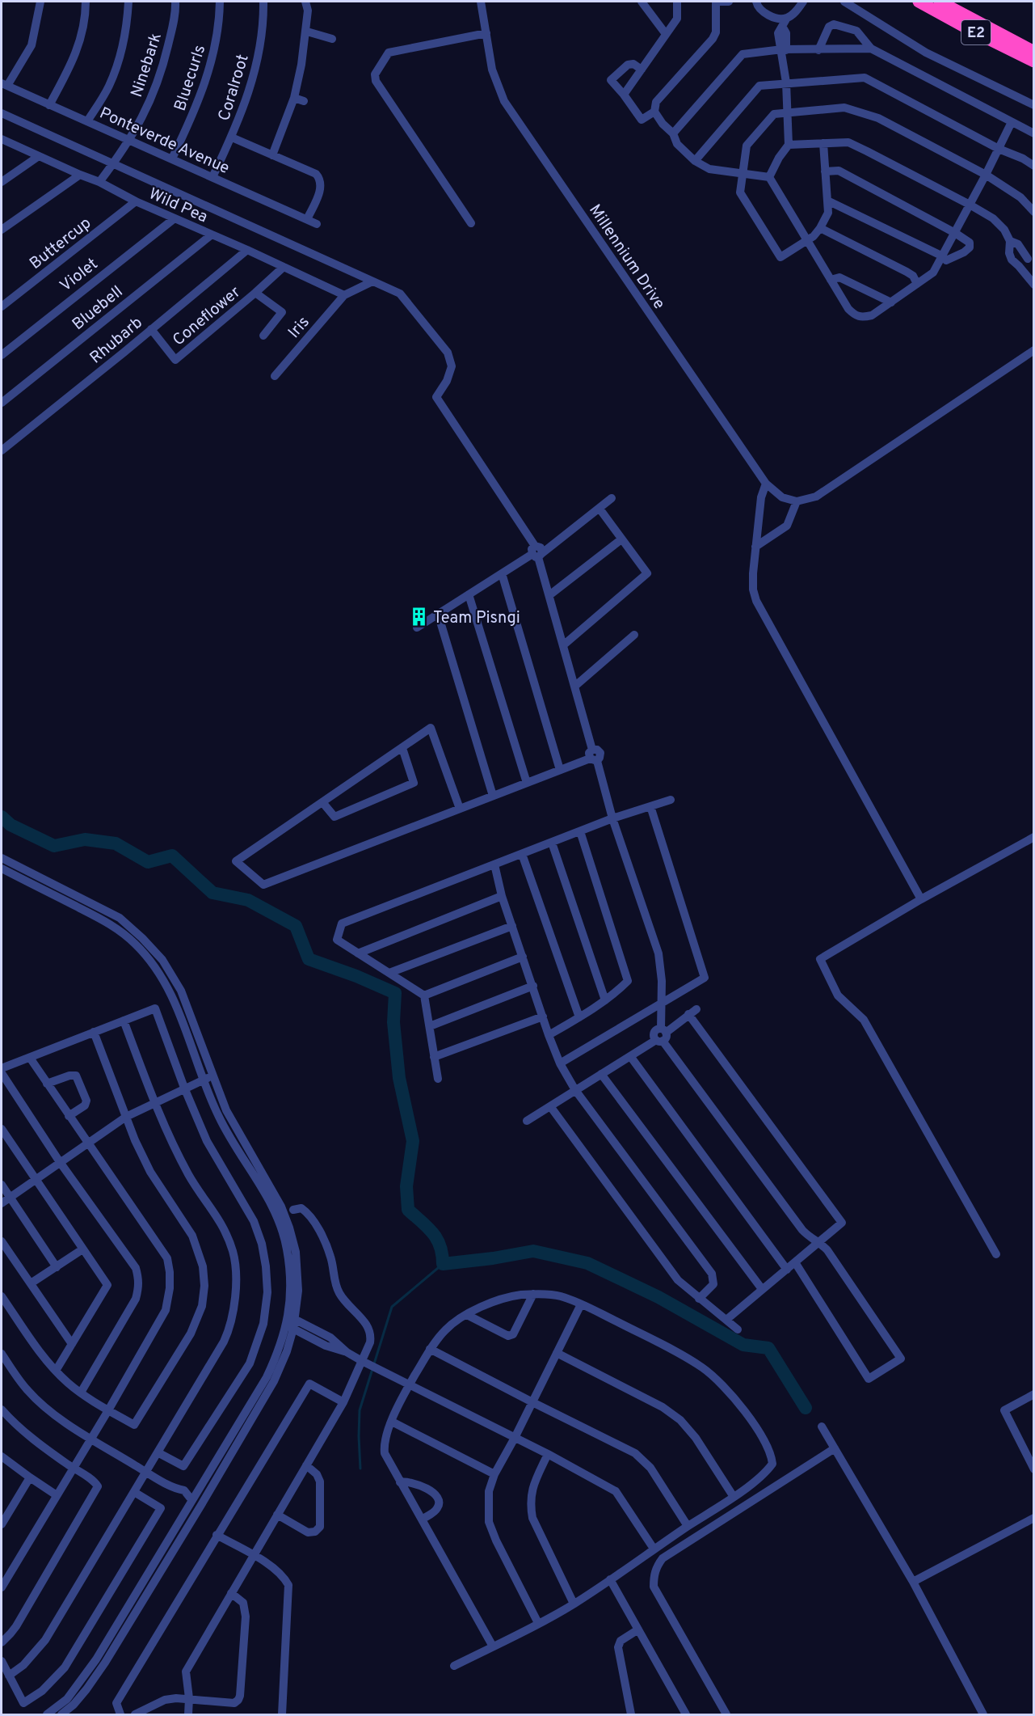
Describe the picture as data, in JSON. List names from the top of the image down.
{
  "streets": {
    "highway": ["E2"],
    "street": [
      "Ninebark",
      "Bluecurls",
      "Coralroot",
      "Ponteverde Avenue",
      "Wild Pea",
      "Buttercup",
      "Millennium Drive",
      "Violet",
      "Bluebell",
      "Coneflower",
      "Iris",
      "Rhubarb"
    ]
  },
  "crossings": [
    ["Ninebark", "Ponteverde Avenue"],
    ["Ninebark", "Wild Pea"],
    ["Bluecurls", "Ponteverde Avenue"],
    ["Coralroot", "Ponteverde Avenue"],
    ["Wild Pea", "Buttercup"],
    ["Wild Pea", "Violet"],
    ["Wild Pea", "Bluebell"],
    ["Wild Pea", "Coneflower"],
    ["Wild Pea", "Iris"],
    ["Wild Pea", "Rhubarb"],
    ["Coneflower", "Rhubarb"]
  ],
  "places": {
    "building": ["Team Pisngi"]
  }
}
